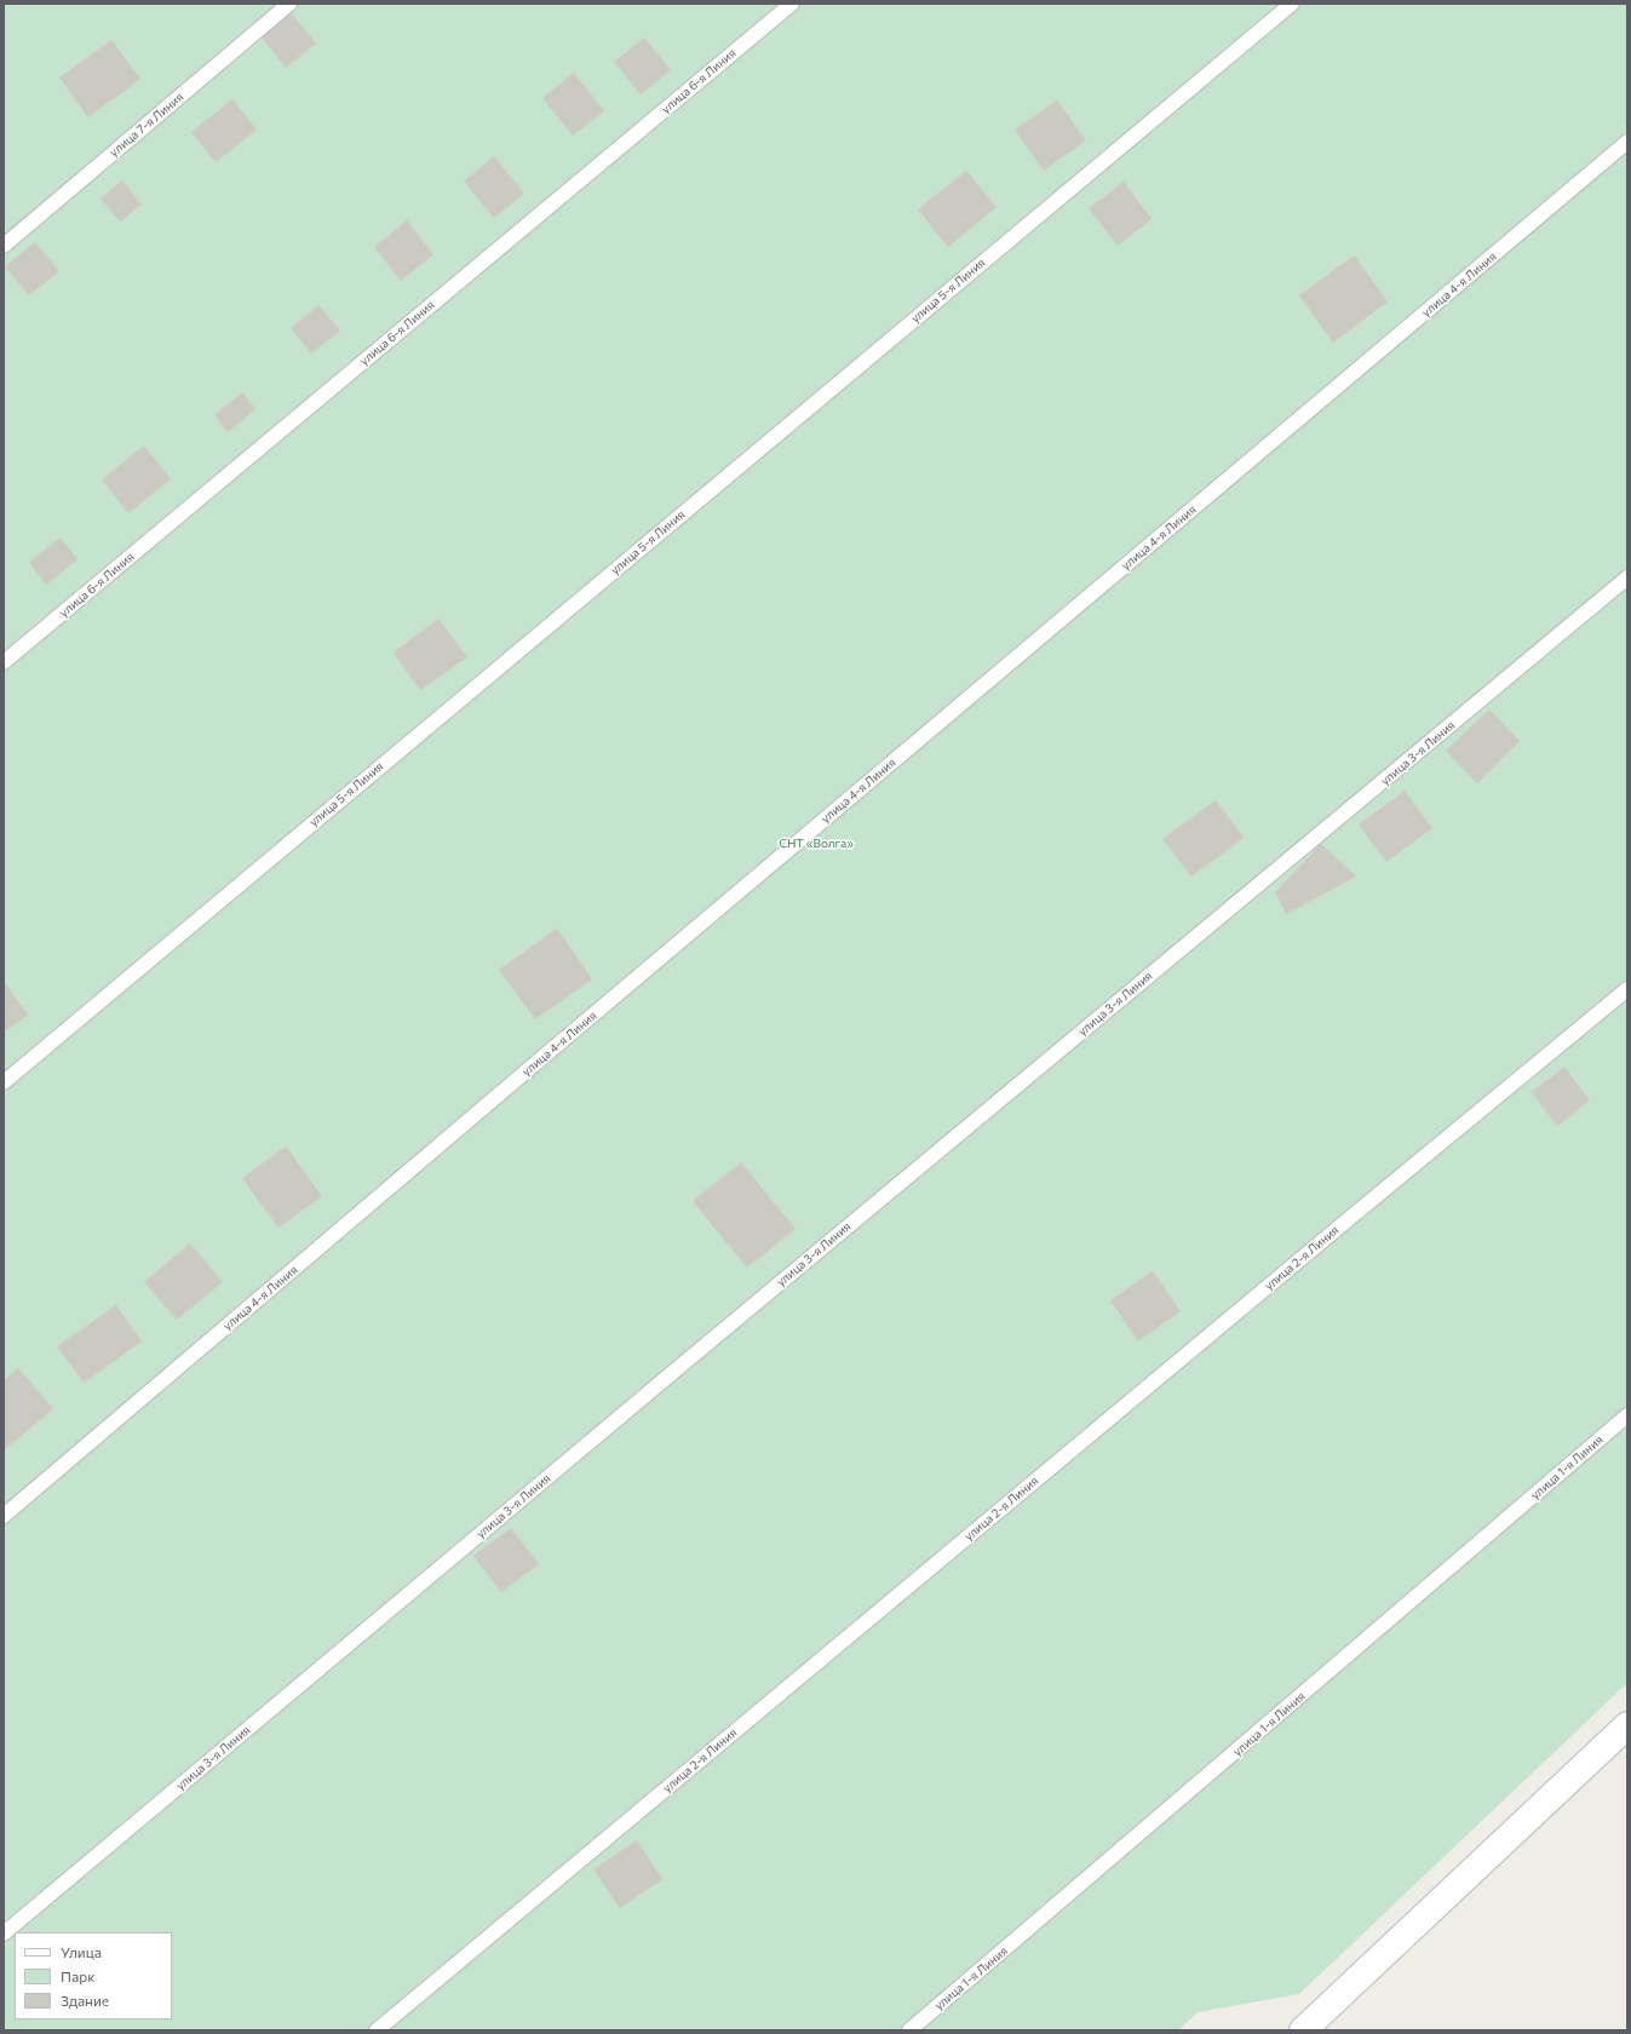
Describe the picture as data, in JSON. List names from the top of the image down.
{
  "streets": {
    "lane": [
      "улица 6-я Линия",
      "улица 7-я Линия",
      "улица 4-я Линия",
      "улица 5-я Линия",
      "улица 3-я Линия",
      "улица 2-я Линия",
      "улица 1-я Линия"
    ]
  },
  "parks": ["СНТ «Волга»"],
  "legend": ["Улица", "Парк", "Здание"]
}
